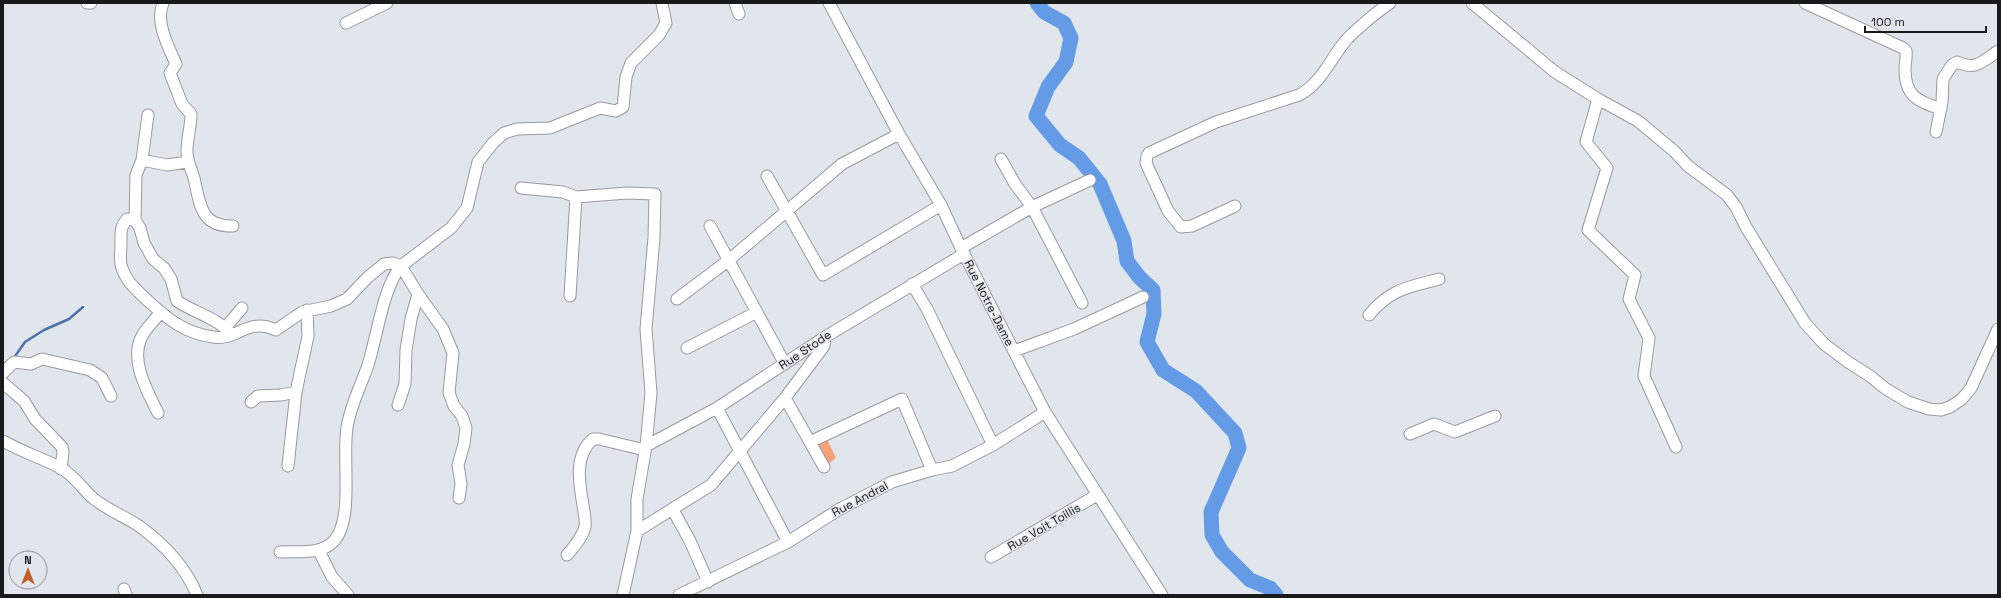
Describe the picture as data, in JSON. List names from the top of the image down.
{
  "streets": {
    "street": [
      "Rue Notre-Dame",
      "Rue Stode",
      "Rue Andral",
      "Rue Voit Toillis"
    ]
  },
  "crossings": [
    ["Rue Notre-Dame", "Rue Stode"],
    ["Rue Notre-Dame", "Rue Andral"],
    ["Rue Notre-Dame", "Rue Voit Toillis"]
  ],
  "scale_bar": "100 m",
  "north": "top"
}
